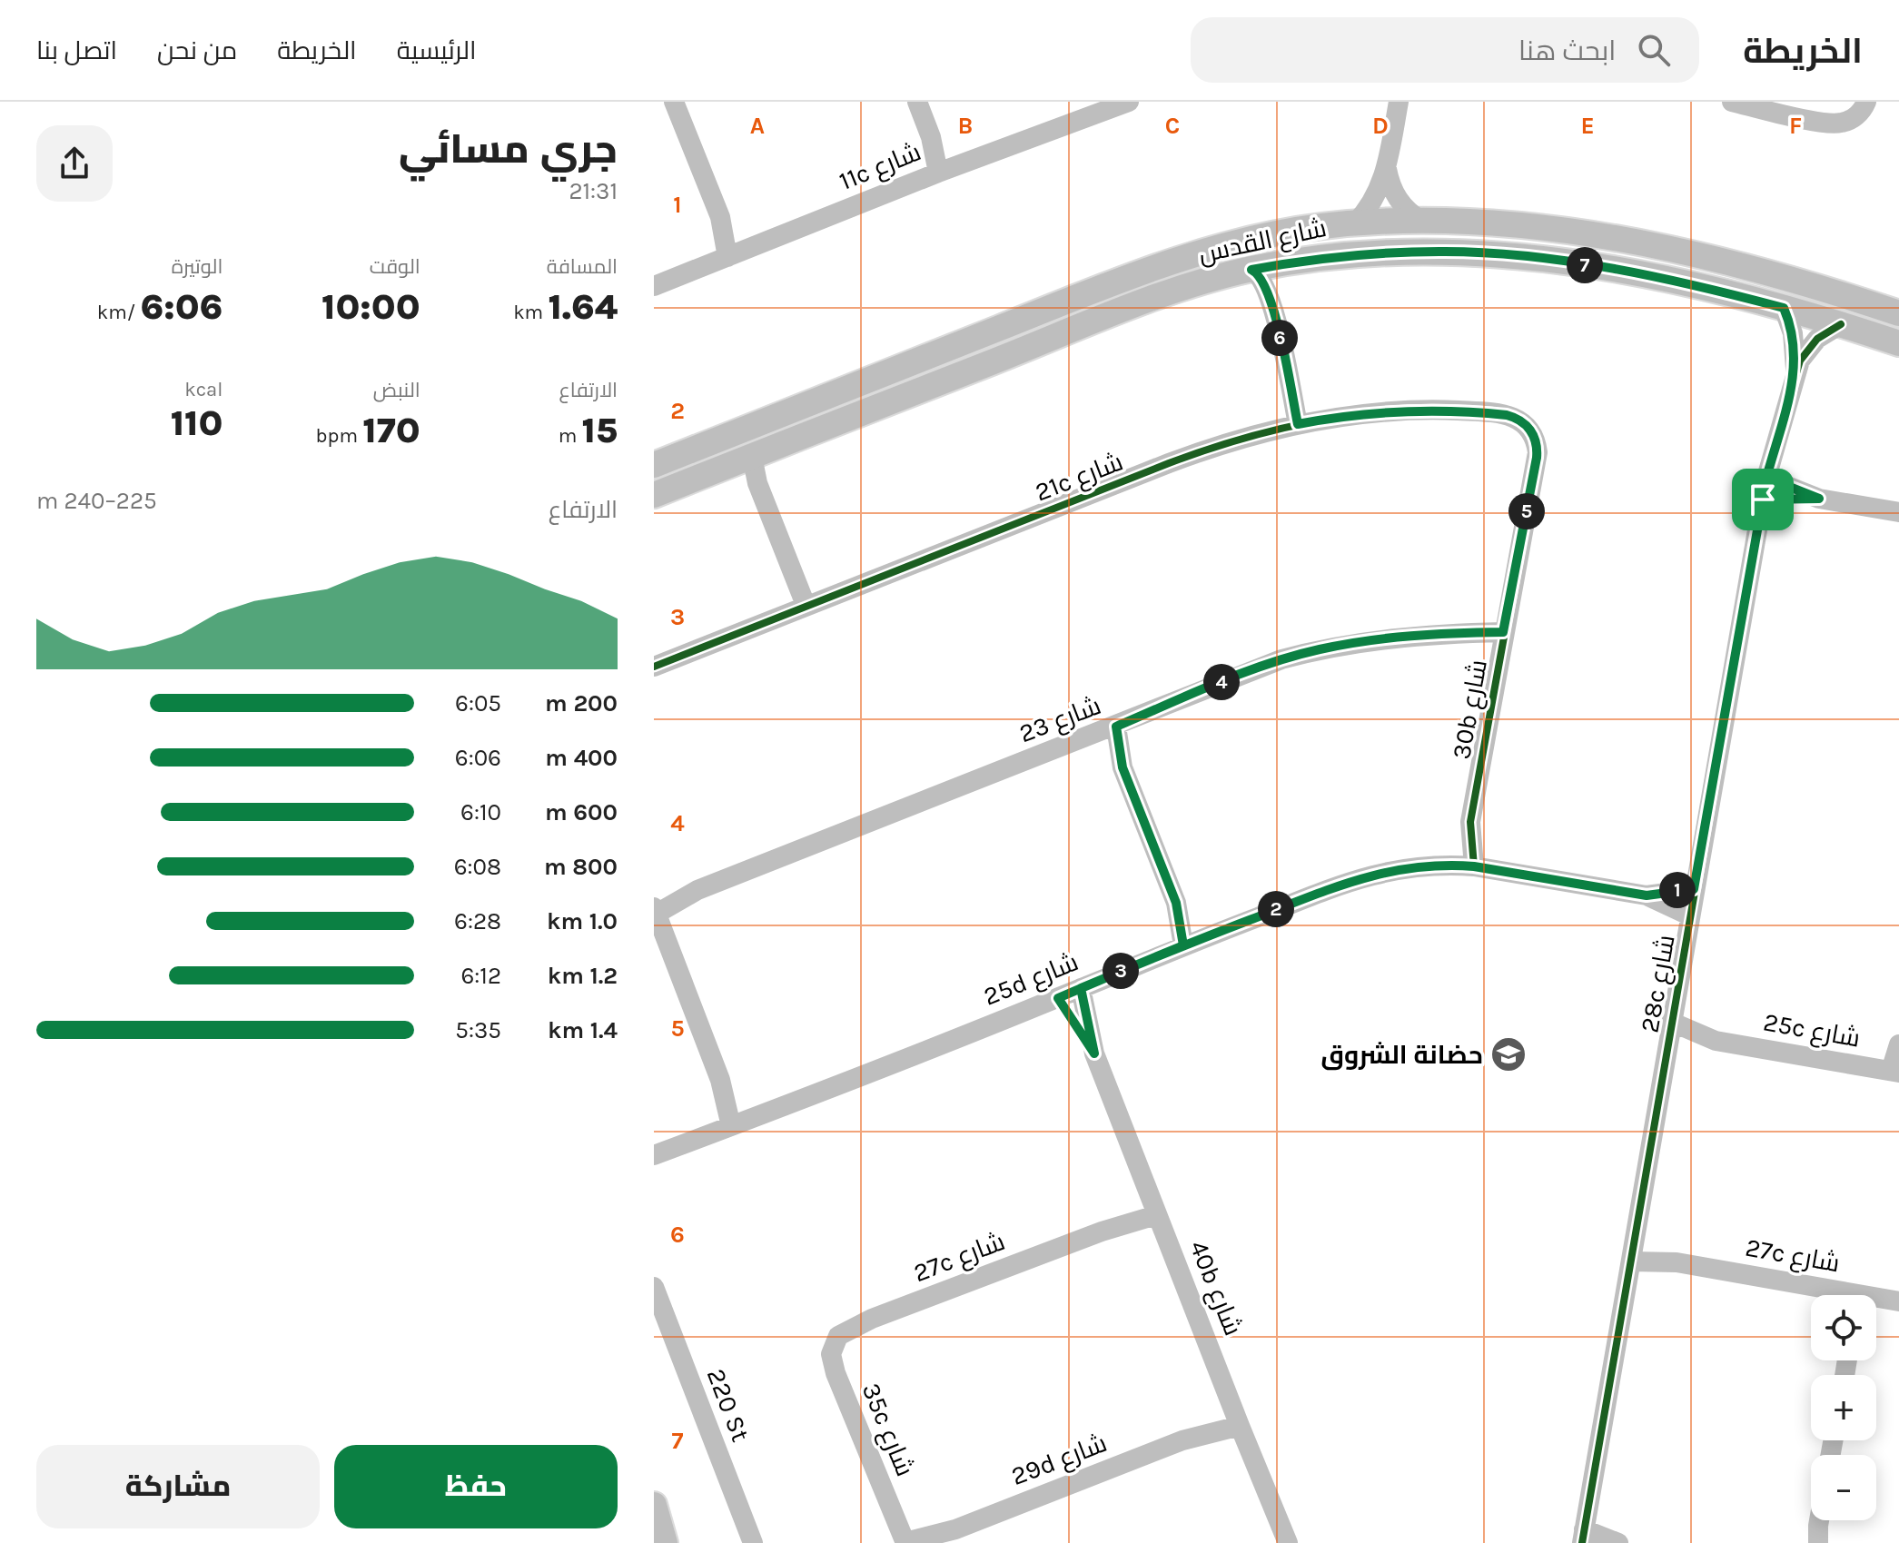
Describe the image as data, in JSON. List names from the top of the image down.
{
  "streets": {
    "main road": ["شارع القدس"],
    "street": [
      "11c شارع",
      "21c شارع",
      "30b شارع",
      "شارع 23",
      "25d شارع",
      "28c شارع",
      "25c شارع",
      "27c شارع",
      "40b شارع",
      "220 St",
      "35c شارع",
      "29d شارع"
    ]
  },
  "crossings": [
    ["شارع القدس", "28c شارع"],
    ["21c شارع", "30b شارع"],
    ["30b شارع", "شارع 23"],
    ["30b شارع", "25d شارع"],
    ["25d شارع", "28c شارع"],
    ["25d شارع", "40b شارع"],
    ["28c شارع", "25c شارع"],
    ["28c شارع", "27c شارع"],
    ["27c شارع", "40b شارع"],
    ["27c شارع", "35c شارع"],
    ["40b شارع", "29d شارع"],
    ["35c شارع", "29d شارع"]
  ],
  "places": {
    "school or university": ["حضانة الشروق"]
  },
  "page": {
    "header": "الخريطة",
    "search": "ابحث هنا",
    "nav": [
      "الرئيسية",
      "الخريطة",
      "من نحن",
      "اتصل بنا"
    ],
    "heading": ["جري مسائي", "21:31"],
    "stats": [
      ["المسافة", "1.64 km"],
      ["الوقت", "10:00"],
      ["الوتيرة", "6:06 /km"],
      ["الارتفاع", "15 m"],
      ["النبض", "170 bpm"],
      ["kcal", "110"]
    ],
    "pins": [
      "7",
      "6",
      "5",
      "4",
      "1",
      "2",
      "3"
    ],
    "chart": ["الارتفاع", "225–240 m"],
    "list": [
      {
        "name": "200 m",
        "note": "6:05"
      },
      {
        "name": "400 m",
        "note": "6:06"
      },
      {
        "name": "600 m",
        "note": "6:10"
      },
      {
        "name": "800 m",
        "note": "6:08"
      },
      {
        "name": "1.0 km",
        "note": "6:28"
      },
      {
        "name": "1.2 km",
        "note": "6:12"
      },
      {
        "name": "1.4 km",
        "note": "5:35"
      }
    ],
    "map_buttons": ["+", "−"],
    "buttons": ["حفظ", "مشاركة"]
  },
  "grid": {
    "columns": [
      "A",
      "B",
      "C",
      "D",
      "E",
      "F"
    ],
    "rows": [
      "1",
      "2",
      "3",
      "4",
      "5",
      "6",
      "7"
    ]
  }
}
